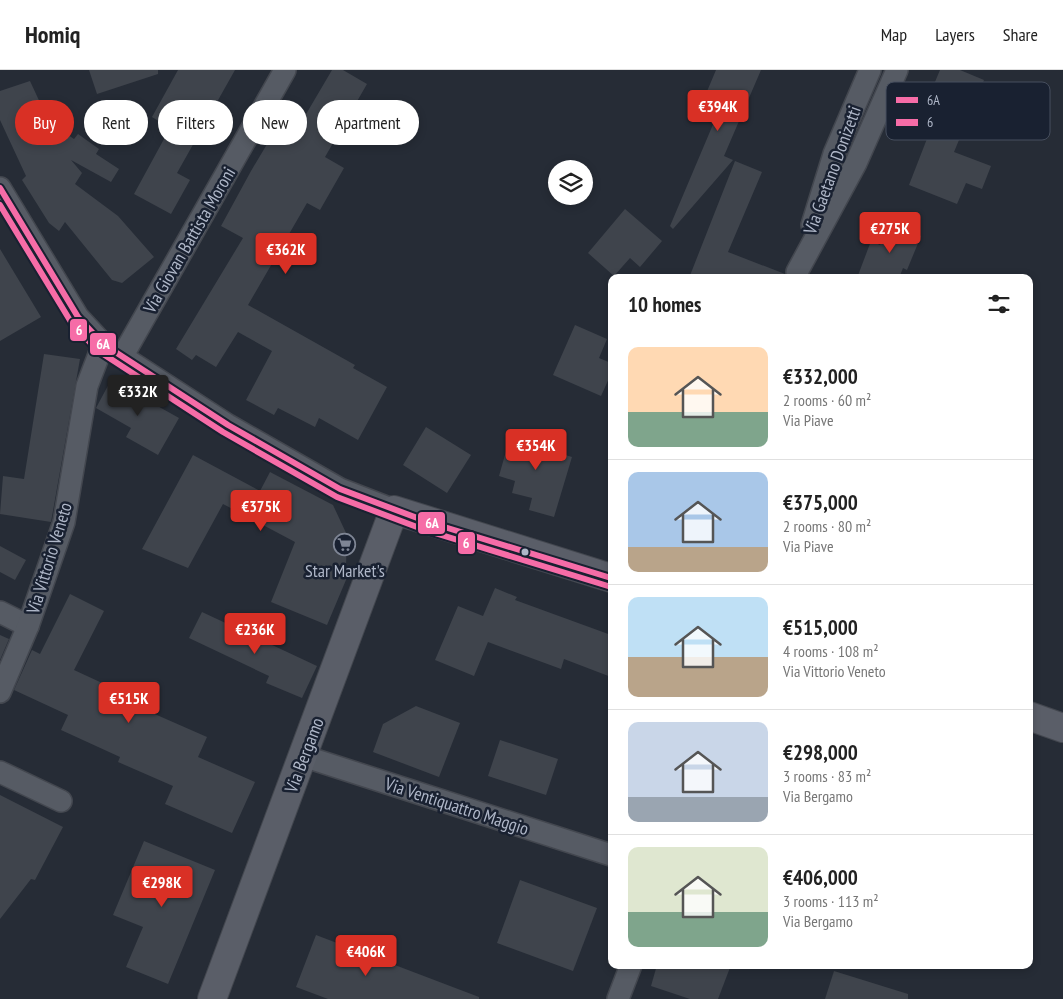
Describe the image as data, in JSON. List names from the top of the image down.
{
  "streets": {
    "street": [
      "Via Gaetano Donizetti",
      "Via Giovan Battista Moroni",
      "Via Vittorio Veneto",
      "Via Bergamo",
      "Via Ventiquattro Maggio"
    ]
  },
  "crossings": [
    ["Via Bergamo", "Via Ventiquattro Maggio"]
  ],
  "places": {
    "supermarket": ["Star Market's"]
  },
  "lines": ["transit line 6A", "transit line 6"],
  "legend": ["6A", "6"],
  "page": {
    "header": "Homiq",
    "nav": ["Map", "Layers", "Share"],
    "price": [
      "€394K",
      "€275K",
      "€362K",
      "€332K",
      "€354K",
      "€375K",
      "€236K",
      "€515K",
      "€298K",
      "€406K"
    ],
    "chip": [
      "Buy",
      "Rent",
      "Filters",
      "New",
      "Apartment"
    ],
    "heading": "10 homes",
    "list": [
      {
        "name": "€332,000",
        "note": "2 rooms · 60 m² · Via Piave"
      },
      {
        "name": "€375,000",
        "note": "2 rooms · 80 m² · Via Piave"
      },
      {
        "name": "€515,000",
        "note": "4 rooms · 108 m² · Via Vittorio Veneto"
      },
      {
        "name": "€298,000",
        "note": "3 rooms · 83 m² · Via Bergamo"
      },
      {
        "name": "€406,000",
        "note": "3 rooms · 113 m² · Via Bergamo"
      }
    ]
  }
}
